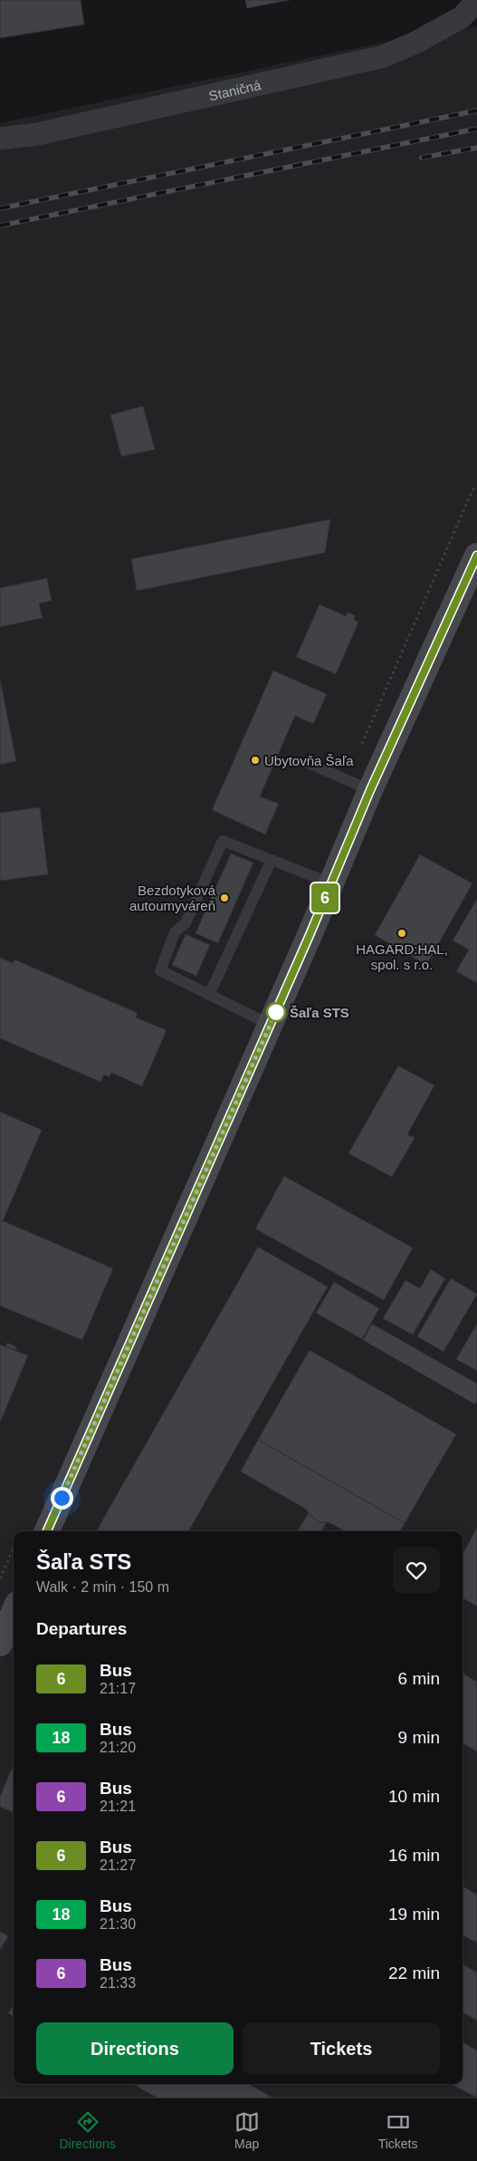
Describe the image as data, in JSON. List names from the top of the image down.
{
  "streets": {
    "street": ["Staničná"]
  },
  "places": [
    "Ubytovňa Šaľa",
    "Bezdotyková autoumyváreň",
    "HAGARD:HAL, spol. s r.o.",
    "Šaľa STS"
  ],
  "lines": ["bus line 6"],
  "page": {
    "on_map": "6",
    "heading": [
      ["Šaľa STS", "Walk · 2 min · 150 m"],
      "Departures"
    ],
    "list": [
      {
        "mark": "6",
        "name": "Bus",
        "note": "21:17",
        "value": "6 min"
      },
      {
        "mark": "18",
        "name": "Bus",
        "note": "21:20",
        "value": "9 min"
      },
      {
        "mark": "6",
        "name": "Bus",
        "note": "21:21",
        "value": "10 min"
      },
      {
        "mark": "6",
        "name": "Bus",
        "note": "21:27",
        "value": "16 min"
      },
      {
        "mark": "18",
        "name": "Bus",
        "note": "21:30",
        "value": "19 min"
      },
      {
        "mark": "6",
        "name": "Bus",
        "note": "21:33",
        "value": "22 min"
      }
    ],
    "buttons": ["Directions", "Tickets"],
    "tabs": ["Directions", "Map", "Tickets"]
  }
}
